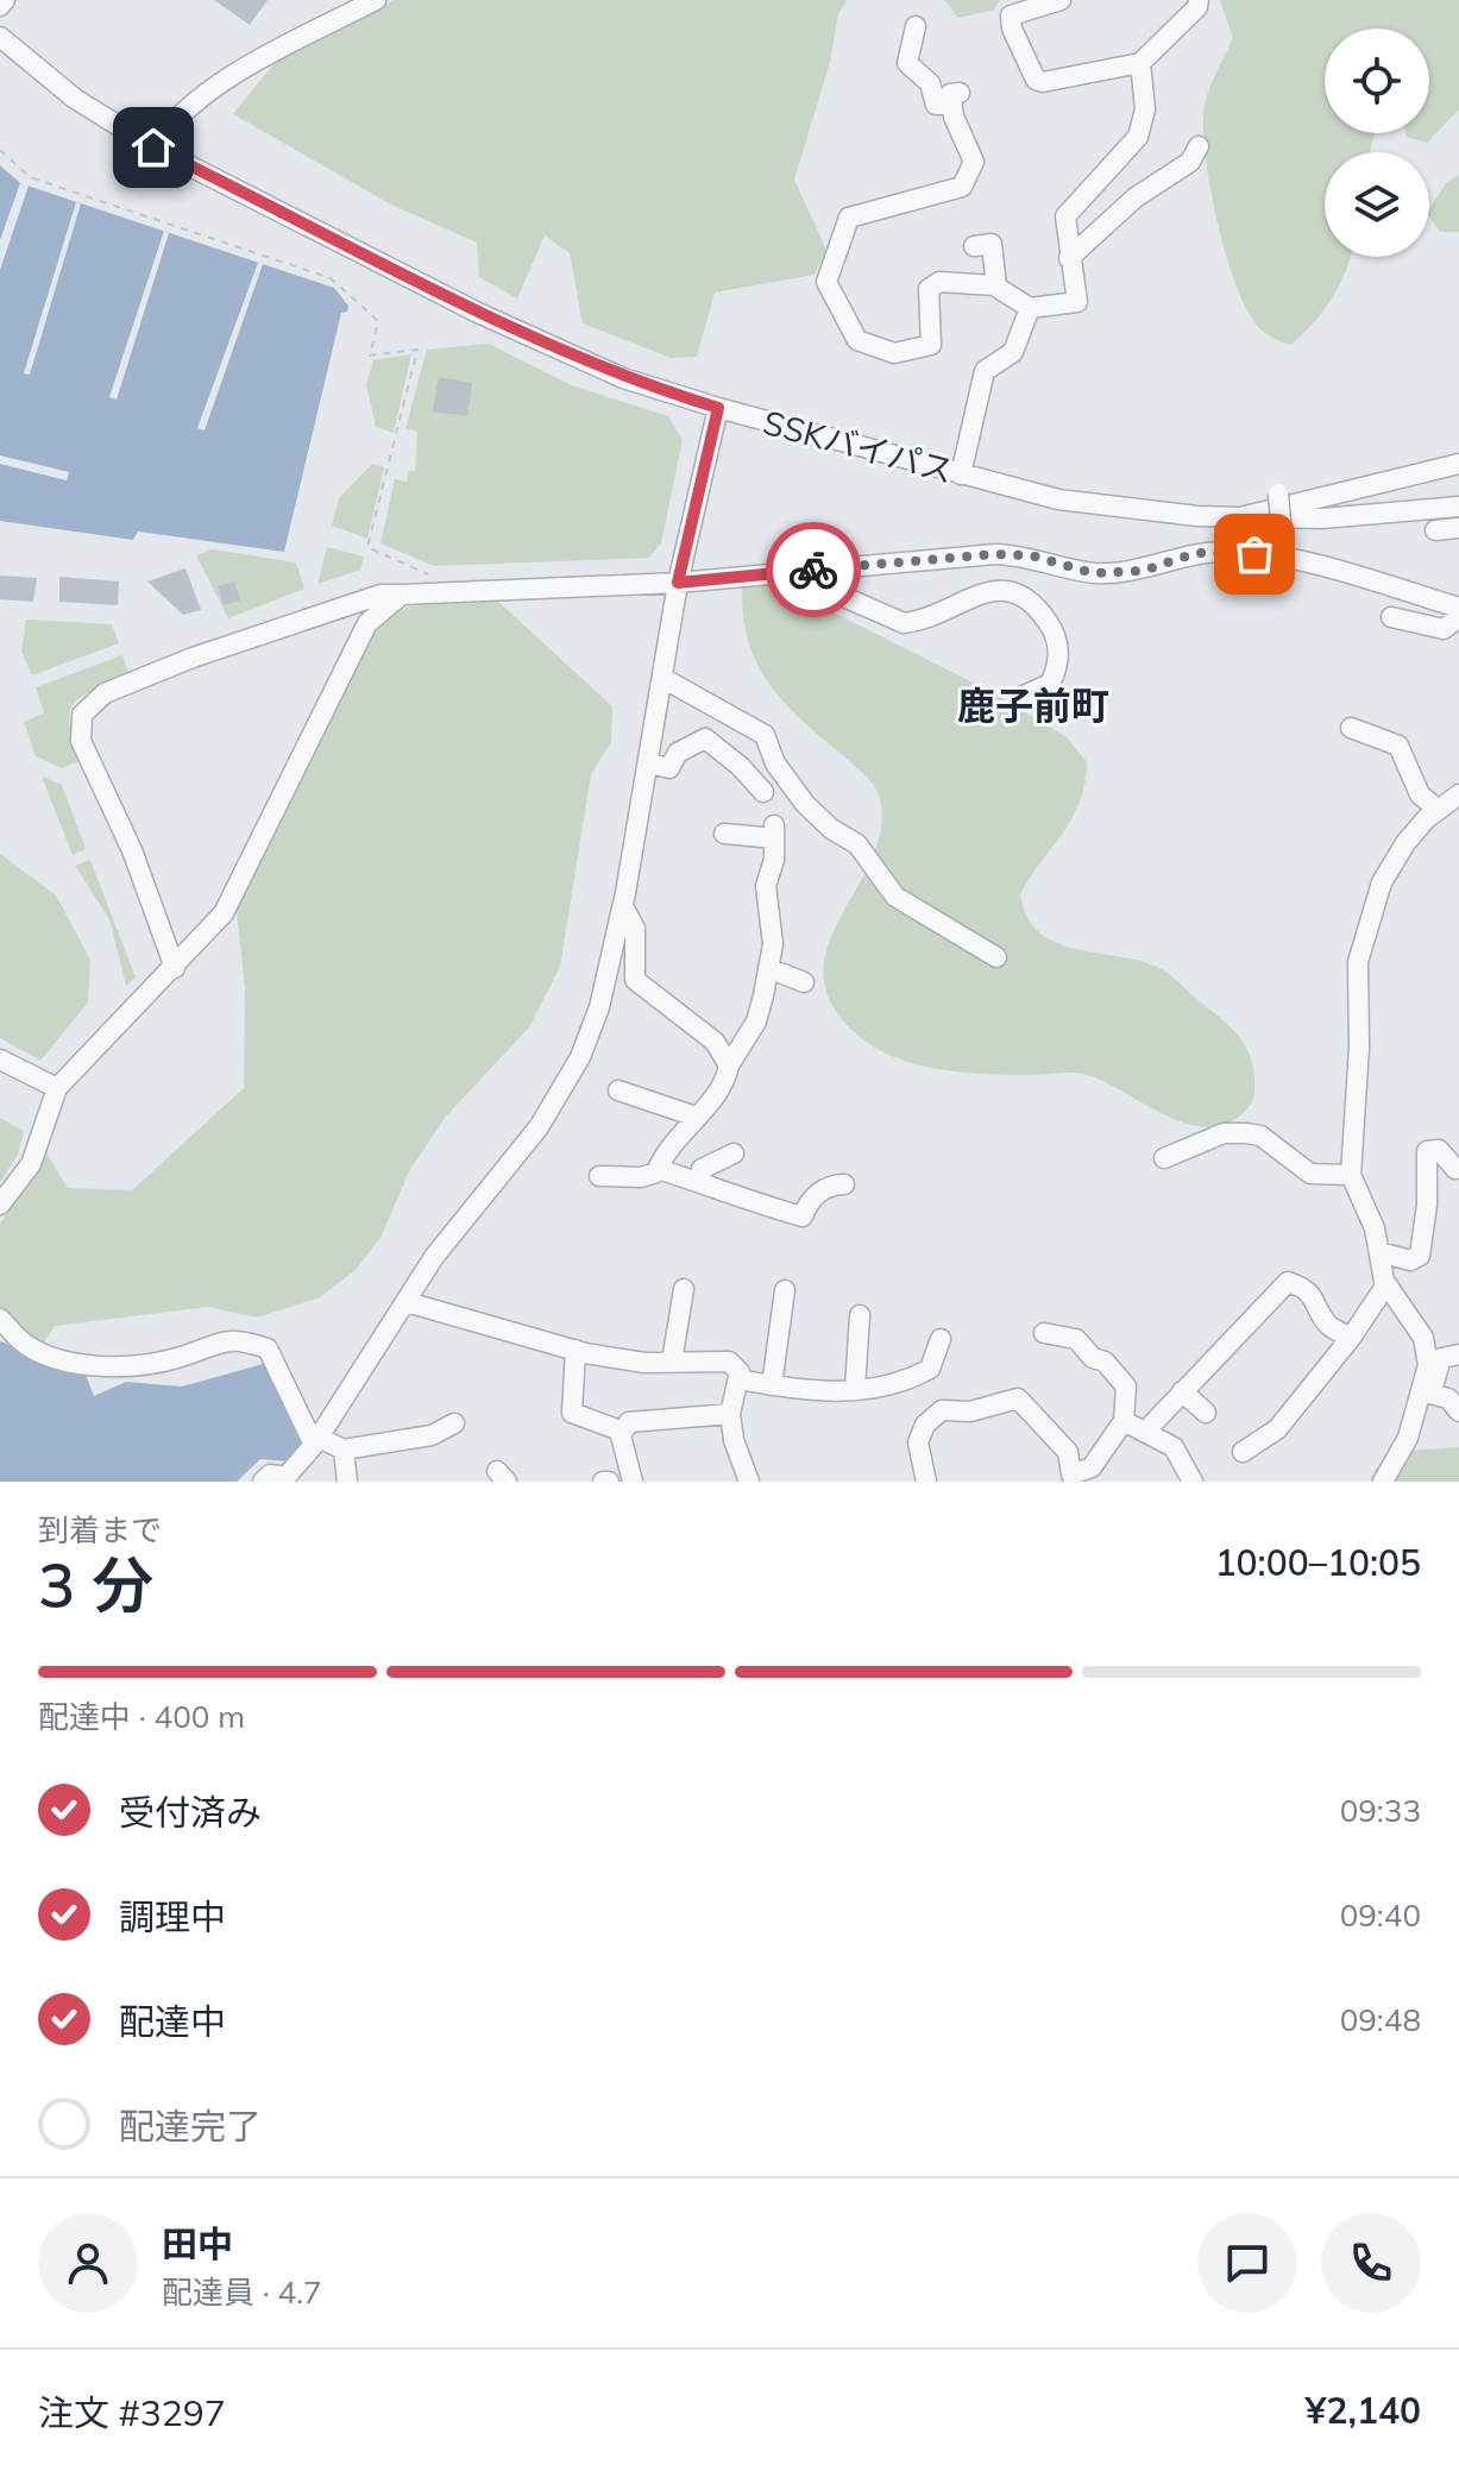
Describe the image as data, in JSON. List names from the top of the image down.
{
  "streets": {
    "street": ["SSKバイパス"]
  },
  "districts": ["鹿子前町"],
  "page": {
    "heading": ["3 分", "到着まで", "10:00–10:05"],
    "panel": [
      "田中",
      "配達員 · 4.7",
      "注文 #3297",
      "¥2,140"
    ],
    "bar": "配達中 · 400 m",
    "list": [
      ["受付済み", "09:33"],
      ["調理中", "09:40"],
      ["配達中", "09:48"],
      "配達完了"
    ]
  }
}
